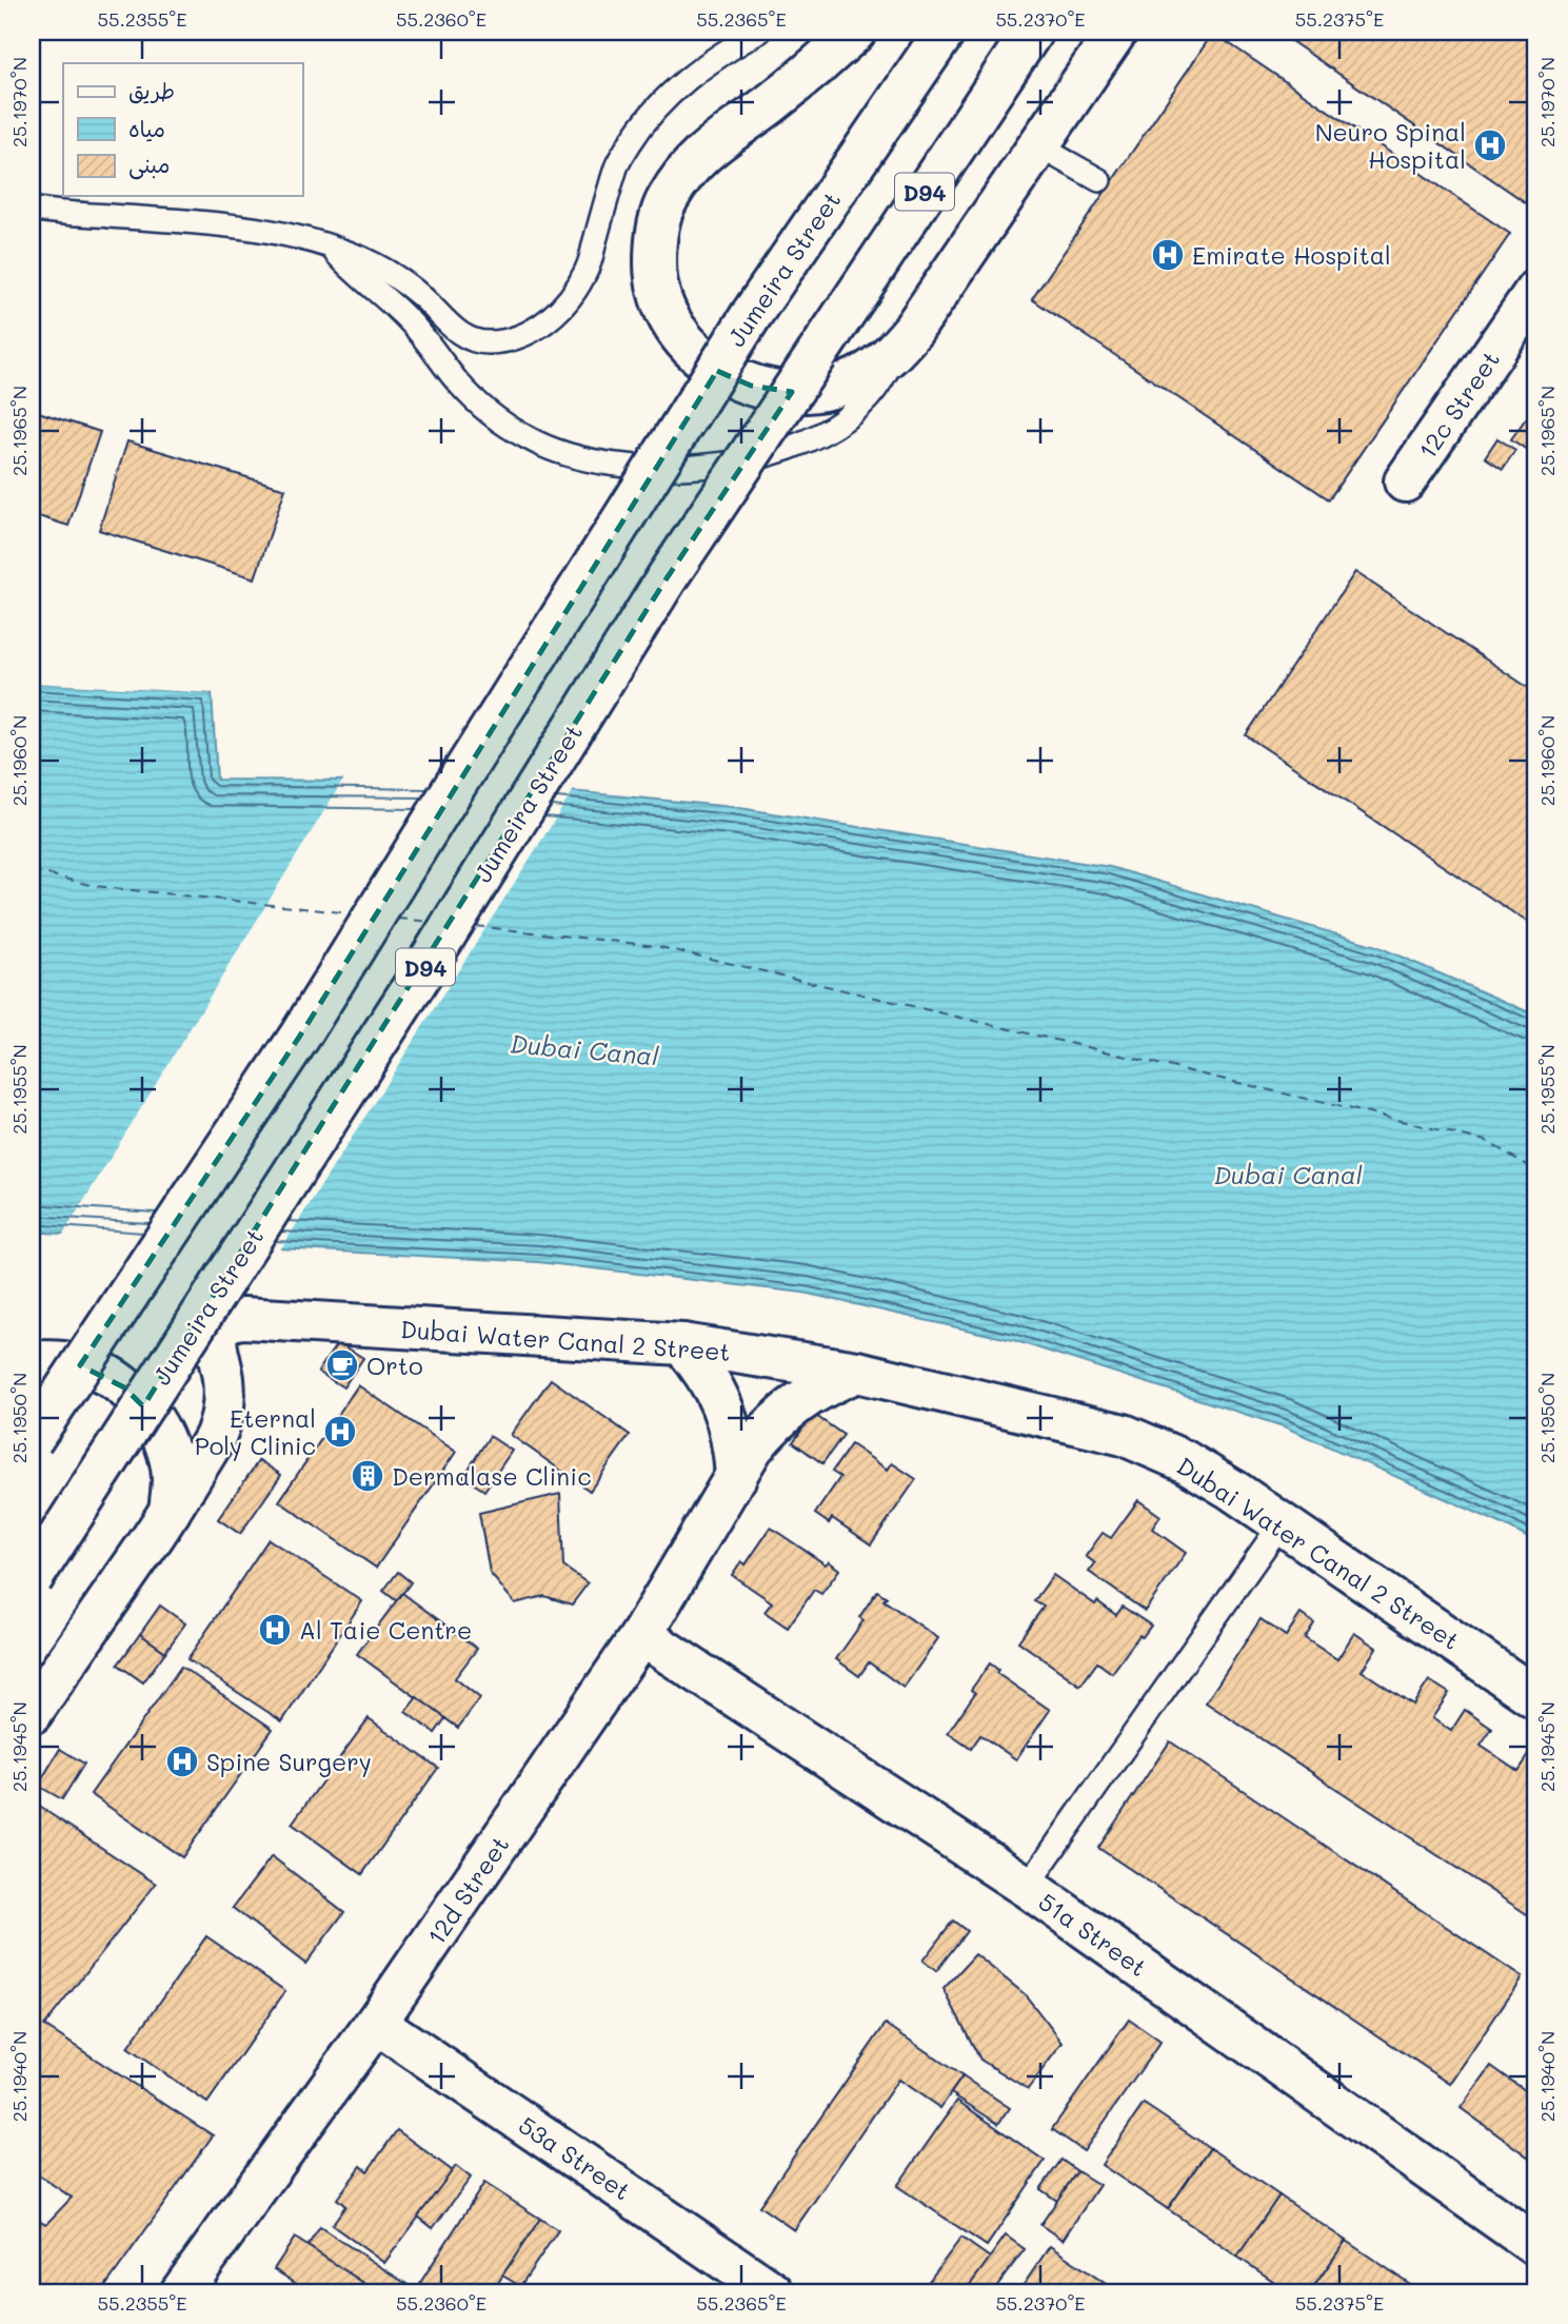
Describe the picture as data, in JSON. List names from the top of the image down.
{
  "streets": {
    "street": [
      "D94",
      "Jumeira Street",
      "12c Street",
      "Dubai Water Canal 2 Street",
      "12d Street",
      "51a Street",
      "53a Street"
    ]
  },
  "crossings": [
    ["Dubai Water Canal 2 Street", "12d Street"],
    ["12d Street", "51a Street"],
    ["12d Street", "53a Street"]
  ],
  "water": ["Dubai Canal"],
  "places": {
    "hospital": [
      "Neuro Spinal Hospital",
      "Emirate Hospital",
      "Eternal Poly Clinic",
      "Al Taie Centre",
      "Spine Surgery"
    ],
    "cafe": ["Orto"],
    "building": ["Dermalase Clinic"]
  },
  "legend": ["طريق", "مياه", "مبنى"],
  "coordinates": [
    "55.2355°E",
    "55.2360°E",
    "55.2365°E",
    "55.2370°E",
    "55.2375°E",
    "25.1970°N",
    "25.1965°N",
    "25.1960°N",
    "25.1955°N",
    "25.1950°N",
    "25.1945°N",
    "25.1940°N"
  ]
}
